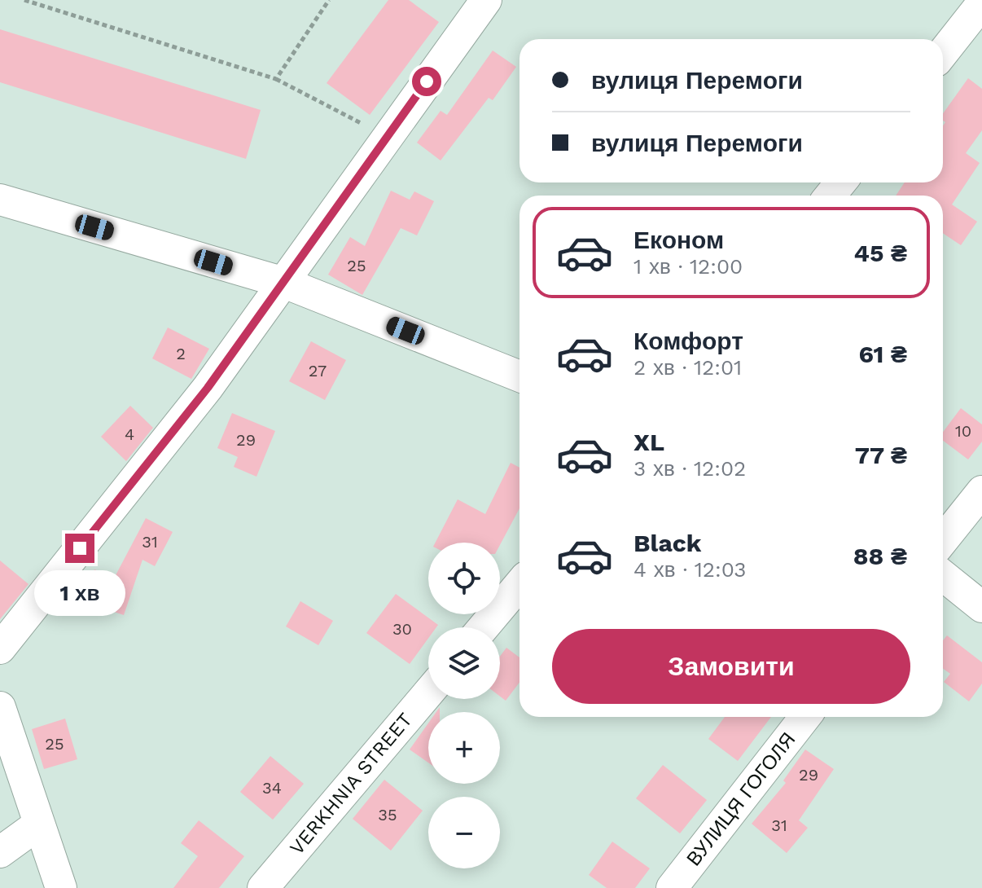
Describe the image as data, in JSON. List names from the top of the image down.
{
  "streets": {
    "street": ["VERKHNIA STREET", "ВУЛИЦЯ ГОГОЛЯ"]
  },
  "house_numbers": [
    "25",
    "2",
    "27",
    "10",
    "4",
    "29",
    "31",
    "30",
    "25",
    "29",
    "34",
    "35",
    "31"
  ],
  "page": {
    "banner": ["вулиця Перемоги", "вулиця Перемоги"],
    "list": [
      {
        "name": "Економ",
        "note": "1 хв · 12:00",
        "value": "45 ₴"
      },
      {
        "name": "Комфорт",
        "note": "2 хв · 12:01",
        "value": "61 ₴"
      },
      {
        "name": "XL",
        "note": "3 хв · 12:02",
        "value": "77 ₴"
      },
      {
        "name": "Black",
        "note": "4 хв · 12:03",
        "value": "88 ₴"
      }
    ],
    "map_buttons": ["+", "−"],
    "bubble": "1 хв",
    "buttons": "Замовити"
  }
}
